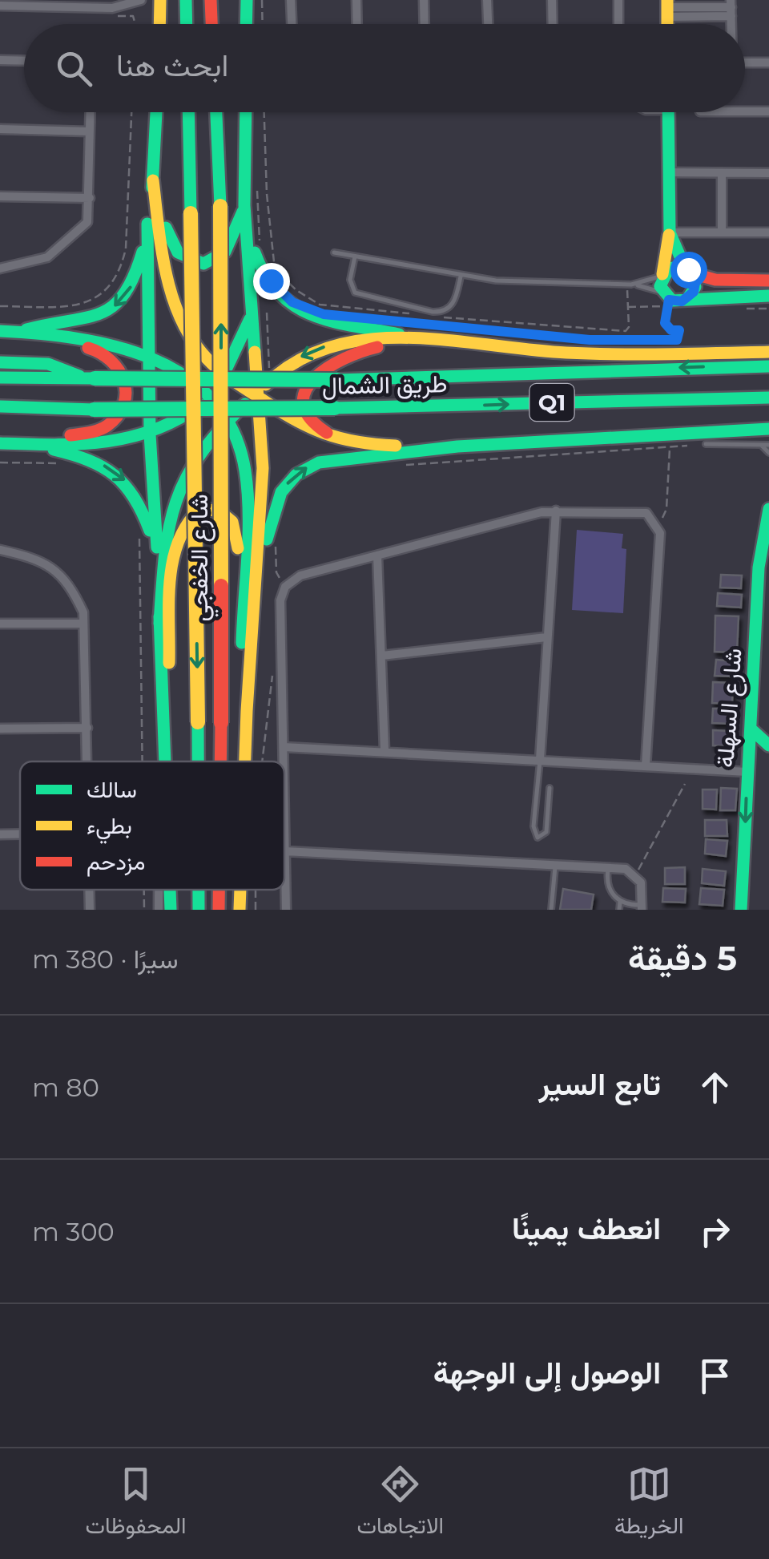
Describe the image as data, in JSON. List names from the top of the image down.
{
  "streets": {
    "main road": [
      "طريق الشمال",
      "Q1",
      "شارع الخفجي",
      "شارع السهلة"
    ]
  },
  "legend": ["سالك", "بطيء", "مزدحم"],
  "page": {
    "search": "ابحث هنا",
    "heading": ["5 دقيقة", "سيرًا · 380 m"],
    "list": [
      ["تابع السير", "80 m"],
      ["انعطف يمينًا", "300 m"],
      "الوصول إلى الوجهة"
    ],
    "nav": ["الخريطة", "الاتجاهات", "المحفوظات"]
  }
}
